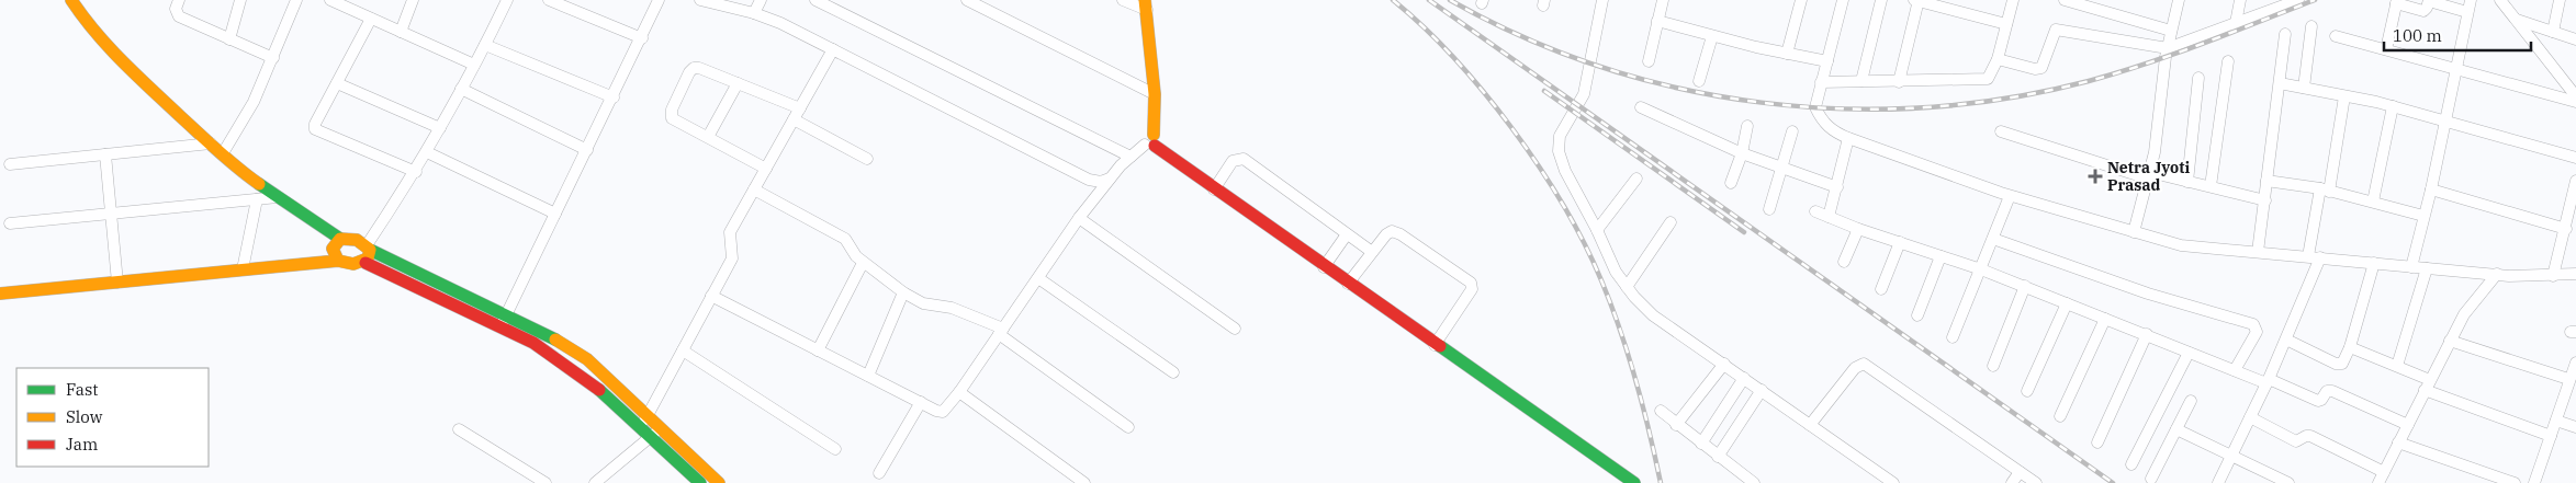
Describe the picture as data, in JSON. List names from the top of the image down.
{
  "places": {
    "health": ["Netra Jyoti Prasad"]
  },
  "legend": ["Fast", "Slow", "Jam"],
  "scale_bar": "100 m"
}
